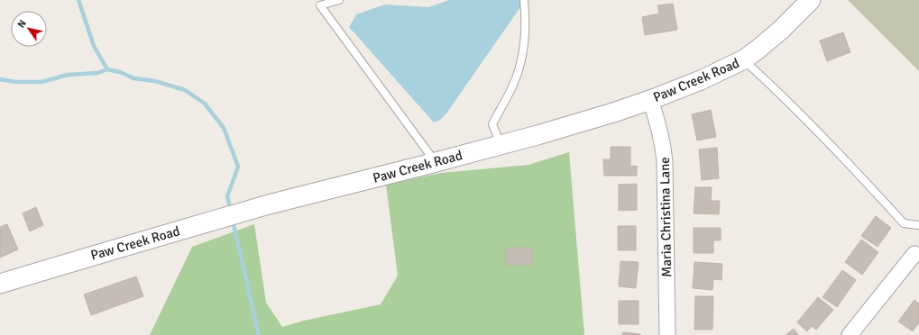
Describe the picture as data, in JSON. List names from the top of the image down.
{
  "streets": {
    "street": ["Paw Creek Road", "Maria Christina Lane"]
  },
  "crossings": [
    ["Paw Creek Road", "Maria Christina Lane"]
  ],
  "north": "top left"
}
